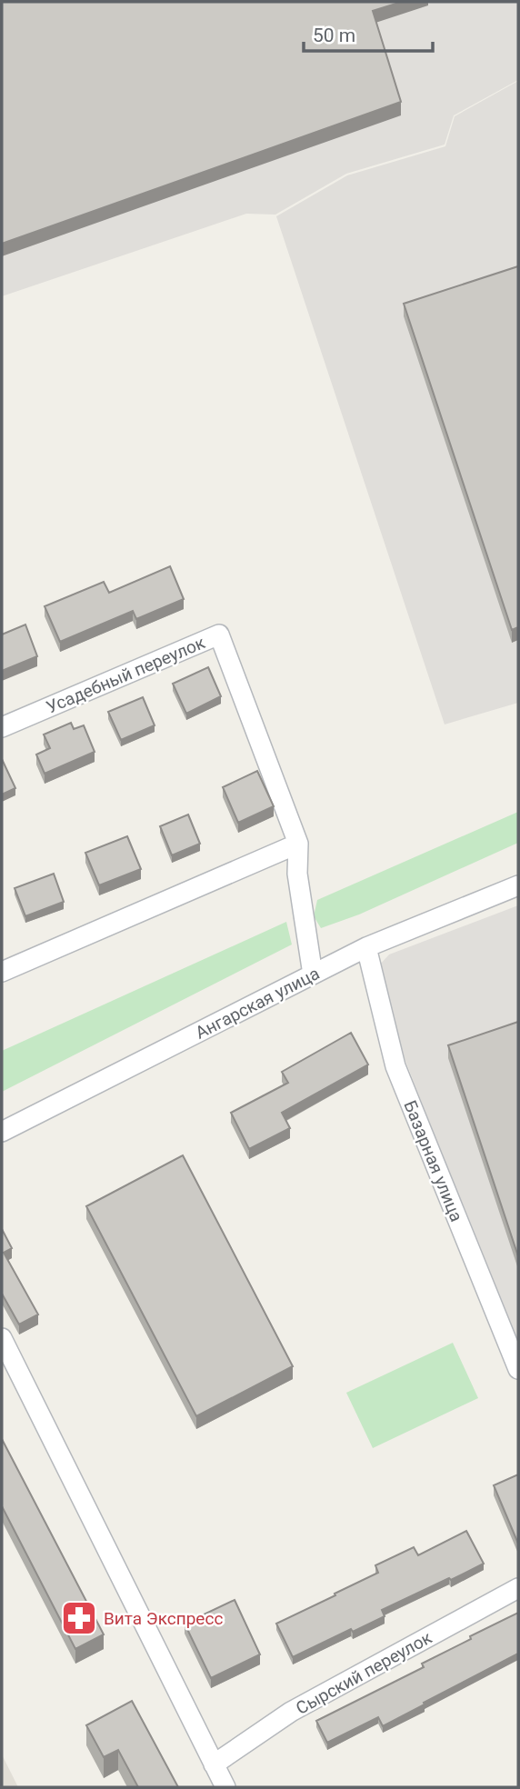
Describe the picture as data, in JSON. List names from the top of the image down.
{
  "streets": {
    "street": [
      "Усадебный переулок",
      "Ангарская улица",
      "Базарная улица",
      "Сырский переулок"
    ]
  },
  "crossings": [
    ["Усадебный переулок", "Ангарская улица"],
    ["Ангарская улица", "Базарная улица"]
  ],
  "places": {
    "pharmacy": ["Вита Экспресс"]
  },
  "scale_bar": "50 m"
}
